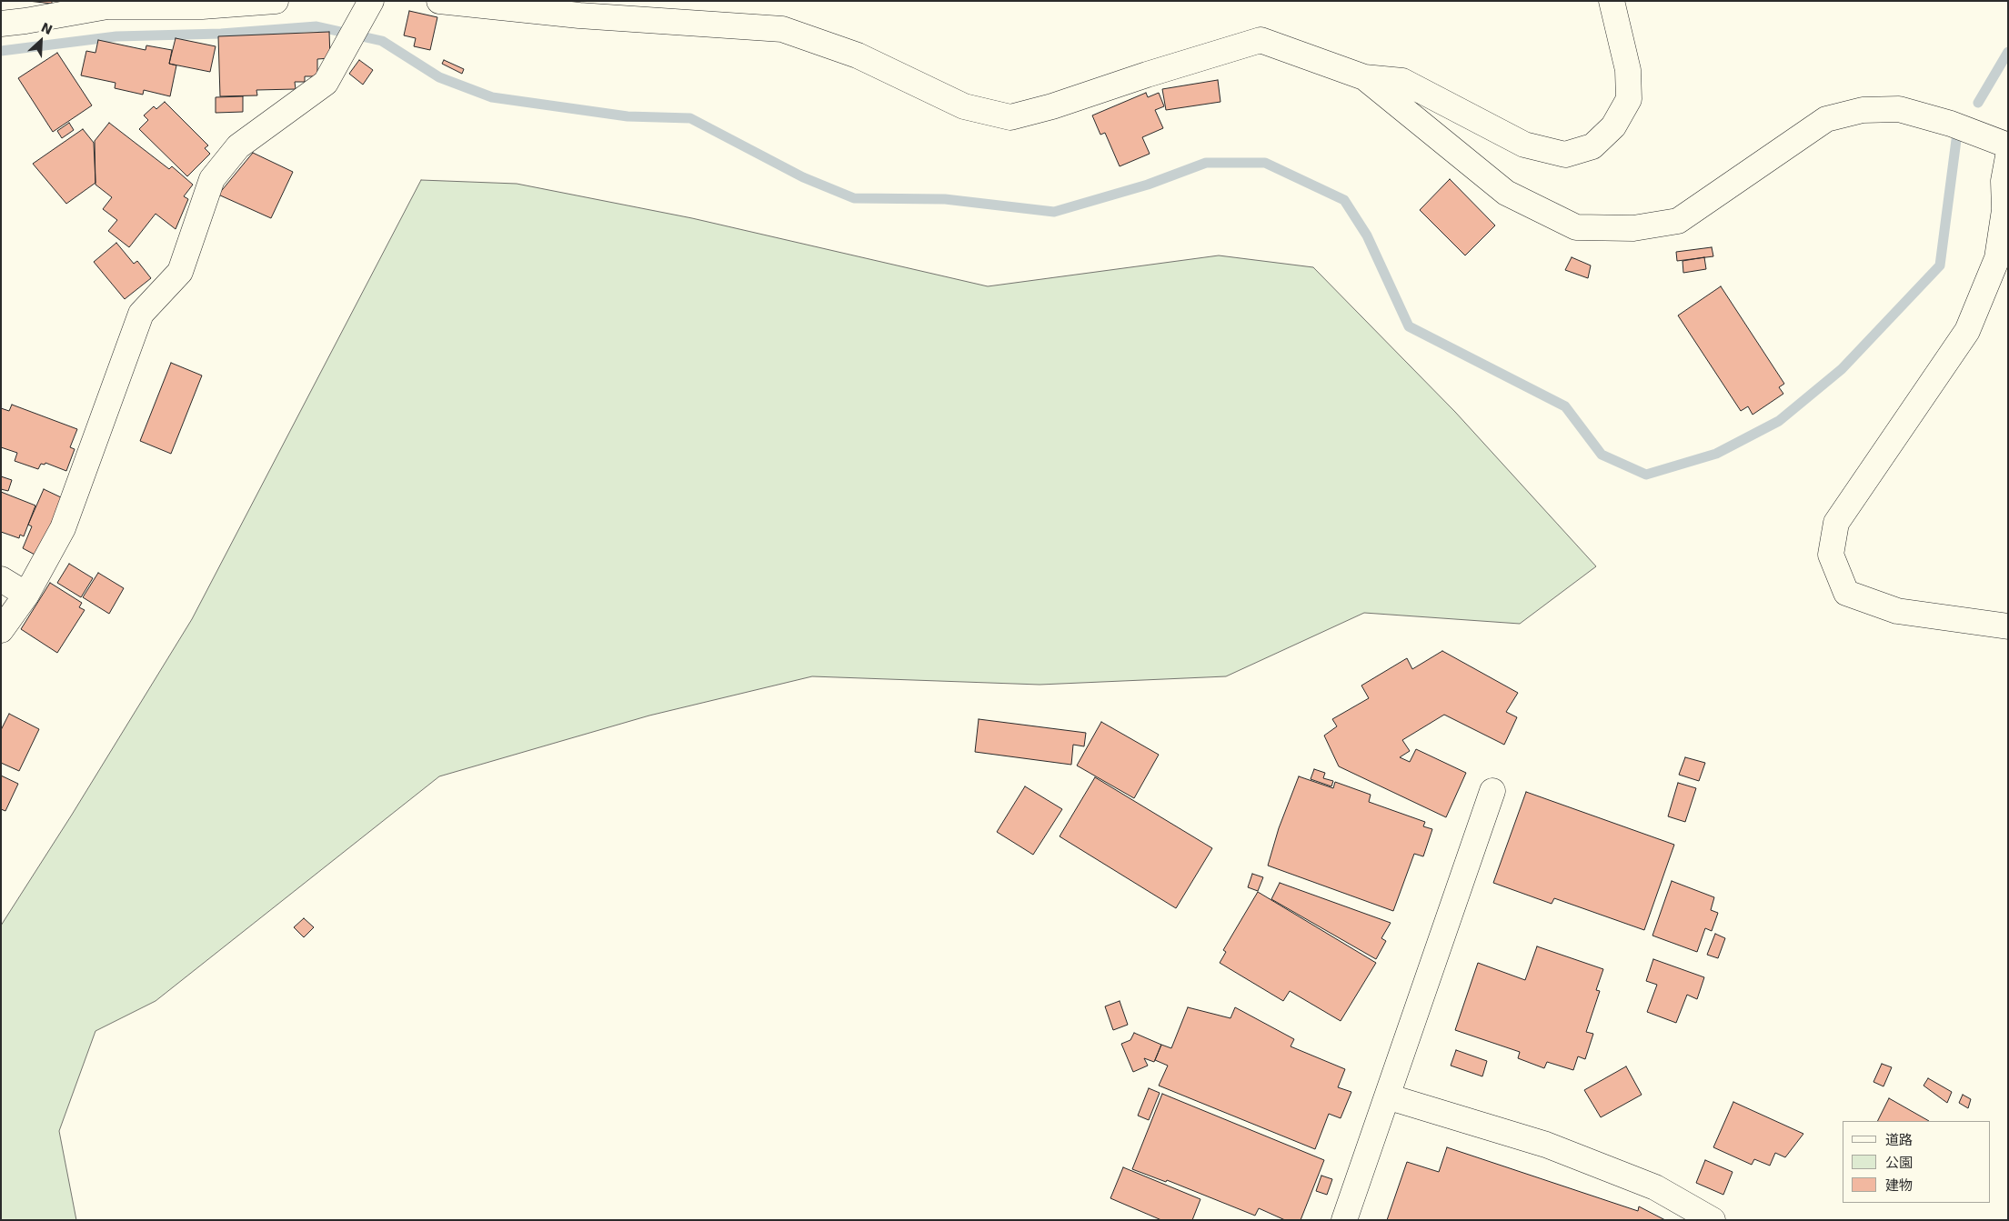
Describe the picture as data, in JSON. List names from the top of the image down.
{
  "legend": ["道路", "公園", "建物"],
  "north": "top right"
}
